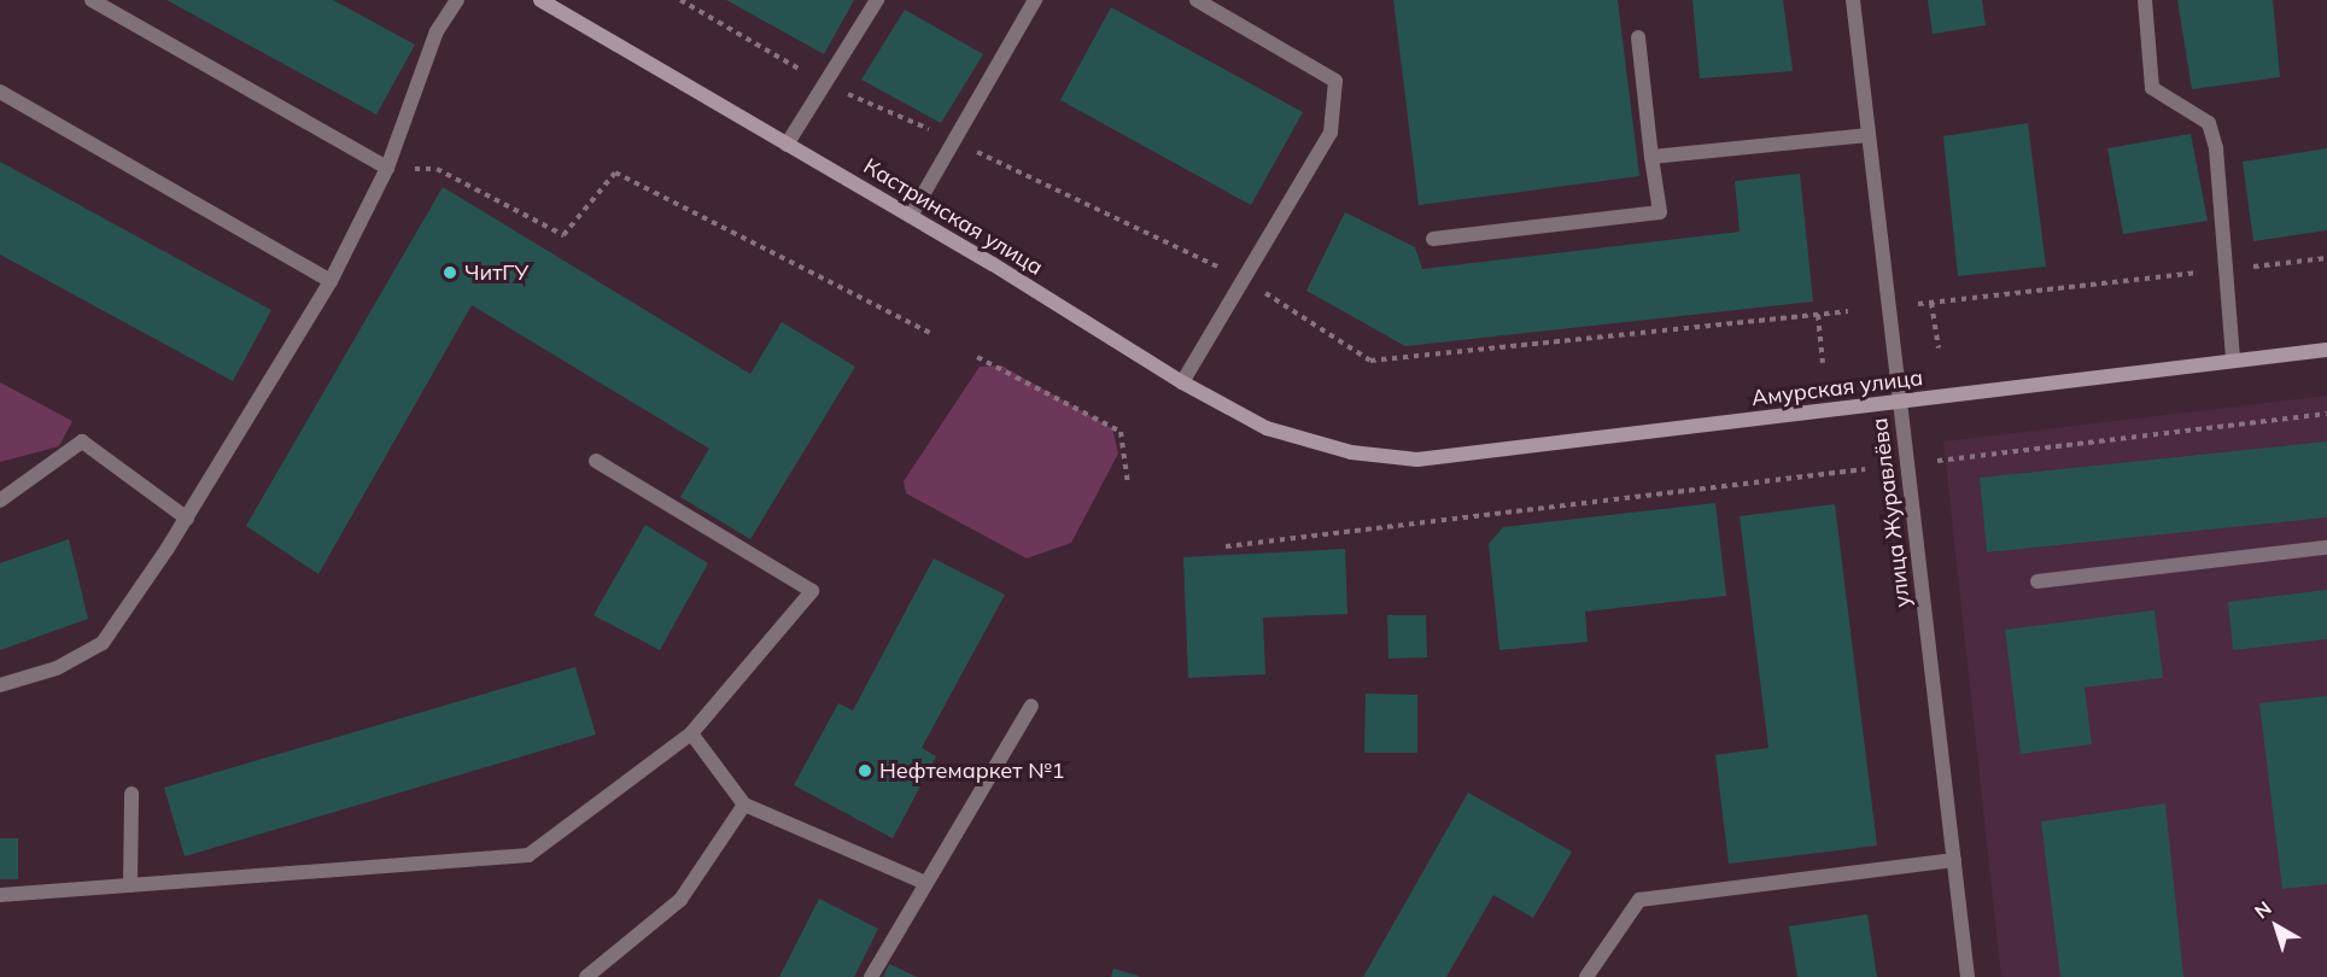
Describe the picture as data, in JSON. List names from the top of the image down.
{
  "streets": {
    "main road": ["Кастринская улица", "Амурская улица"],
    "street": ["улица Журавлёва"]
  },
  "crossings": [
    ["Кастринская улица", "Амурская улица"],
    ["Амурская улица", "улица Журавлёва"]
  ],
  "places": ["ЧитГУ", "Нефтемаркет №1"],
  "north": "top left"
}
